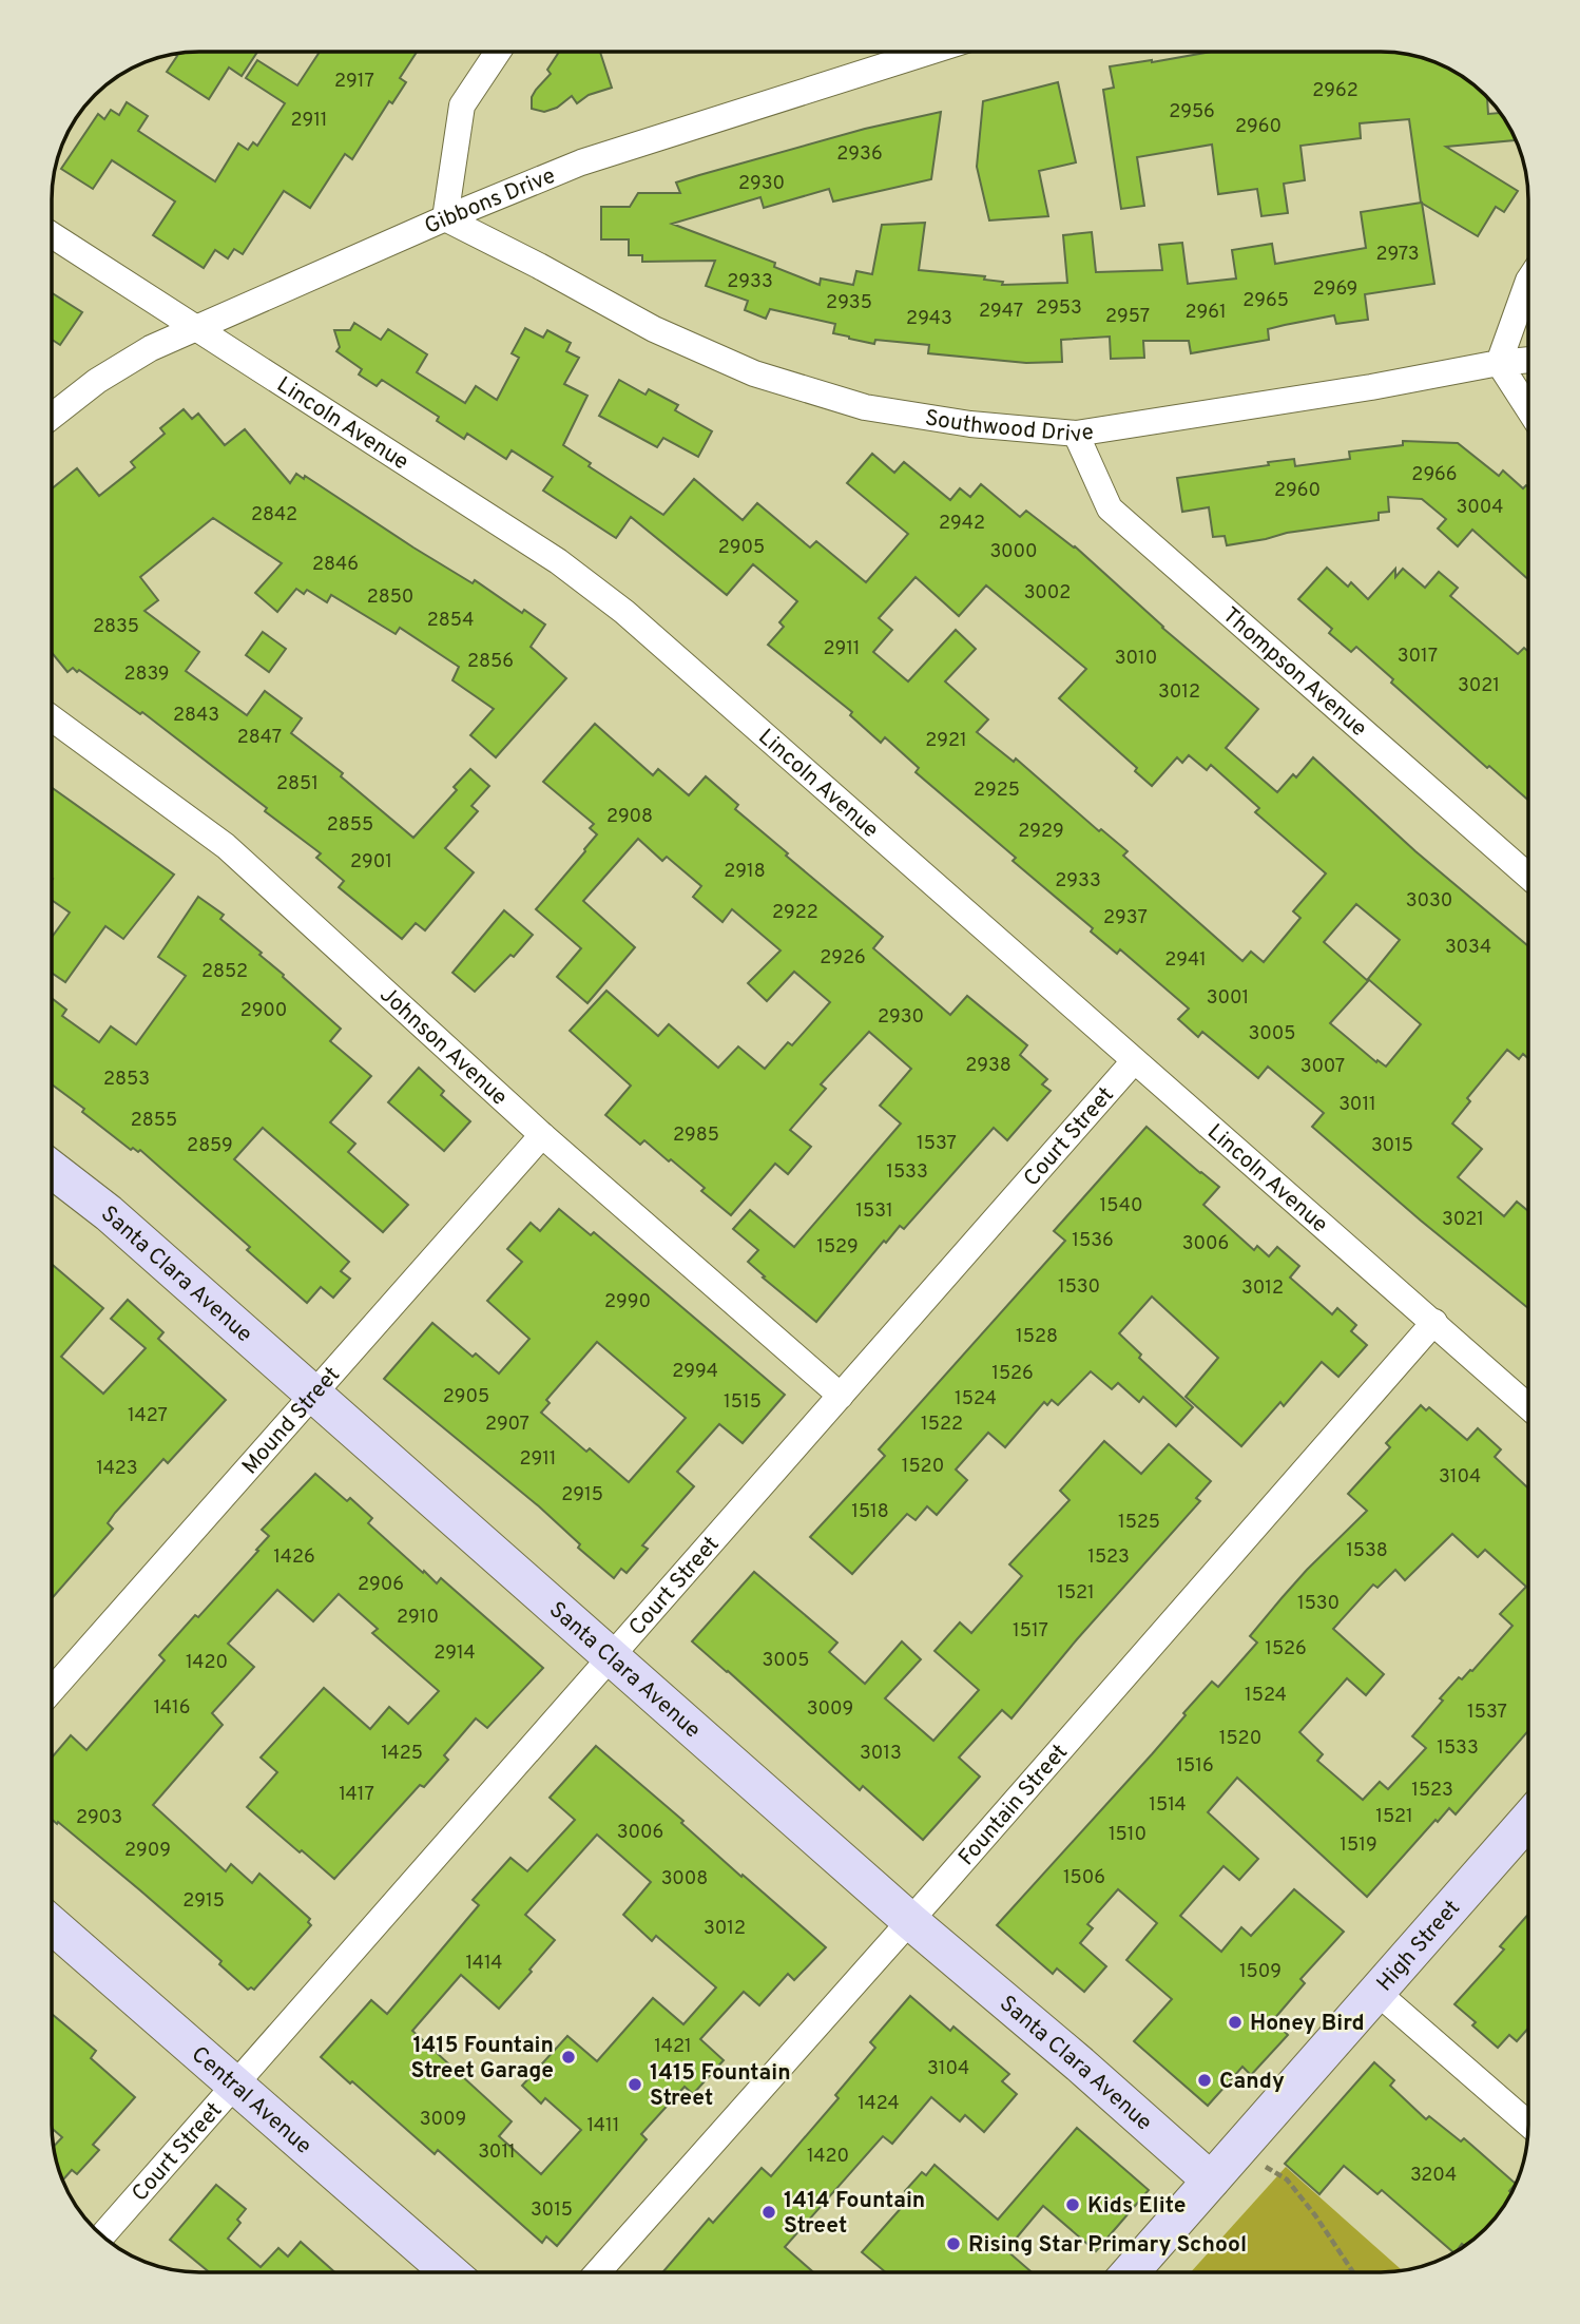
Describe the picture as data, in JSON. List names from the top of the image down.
{
  "streets": {
    "street": [
      "Gibbons Drive",
      "Southwood Drive",
      "Lincoln Avenue",
      "Thompson Avenue",
      "Johnson Avenue",
      "Court Street",
      "Santa Clara Avenue",
      "Mound Street",
      "Fountain Street",
      "High Street",
      "Central Avenue"
    ]
  },
  "crossings": [
    ["Gibbons Drive", "Southwood Drive"],
    ["Gibbons Drive", "Lincoln Avenue"],
    ["Southwood Drive", "Thompson Avenue"],
    ["Lincoln Avenue", "Court Street"],
    ["Lincoln Avenue", "Fountain Street"],
    ["Johnson Avenue", "Court Street"],
    ["Johnson Avenue", "Mound Street"],
    ["Court Street", "Santa Clara Avenue"],
    ["Court Street", "Central Avenue"],
    ["Santa Clara Avenue", "Mound Street"],
    ["Santa Clara Avenue", "Fountain Street"],
    ["Santa Clara Avenue", "High Street"]
  ],
  "places": [
    "Honey Bird",
    "1415 Fountain Street Garage",
    "Candy",
    "1415 Fountain Street",
    "Kids Elite",
    "1414 Fountain Street",
    "Rising Star Primary School"
  ],
  "house_numbers": [
    "2917",
    "2962",
    "2956",
    "2911",
    "2960",
    "2936",
    "2930",
    "2973",
    "2933",
    "2969",
    "2965",
    "2935",
    "2953",
    "2947",
    "2961",
    "2957",
    "2943",
    "2966",
    "2960",
    "3004",
    "2842",
    "2942",
    "2905",
    "3000",
    "2846",
    "3002",
    "2850",
    "2854",
    "2835",
    "2911",
    "3017",
    "3010",
    "2856",
    "2839",
    "3021",
    "3012",
    "2843",
    "2847",
    "2921",
    "2851",
    "2925",
    "2908",
    "2855",
    "2929",
    "2901",
    "2918",
    "2933",
    "3030",
    "2922",
    "2937",
    "3034",
    "2926",
    "2941",
    "2852",
    "3001",
    "2900",
    "2930",
    "3005",
    "2938",
    "3007",
    "2853",
    "3011",
    "2855",
    "2985",
    "1537",
    "2859",
    "3015",
    "1533",
    "1540",
    "1531",
    "3021",
    "1536",
    "3006",
    "1529",
    "1530",
    "3012",
    "2990",
    "1528",
    "2994",
    "1526",
    "2905",
    "1524",
    "1515",
    "1427",
    "2907",
    "1522",
    "2911",
    "1520",
    "1423",
    "3104",
    "2915",
    "1518",
    "1525",
    "1538",
    "1426",
    "1523",
    "2906",
    "1521",
    "1530",
    "2910",
    "1517",
    "1526",
    "2914",
    "3005",
    "1420",
    "1524",
    "1416",
    "3009",
    "1537",
    "1520",
    "1533",
    "1425",
    "3013",
    "1516",
    "1523",
    "1417",
    "1514",
    "1521",
    "2903",
    "3006",
    "1510",
    "1519",
    "2909",
    "1506",
    "3008",
    "2915",
    "3012",
    "1414",
    "1509",
    "1421",
    "3104",
    "1424",
    "3009",
    "1411",
    "3011",
    "1420",
    "3204",
    "3015"
  ]
}
